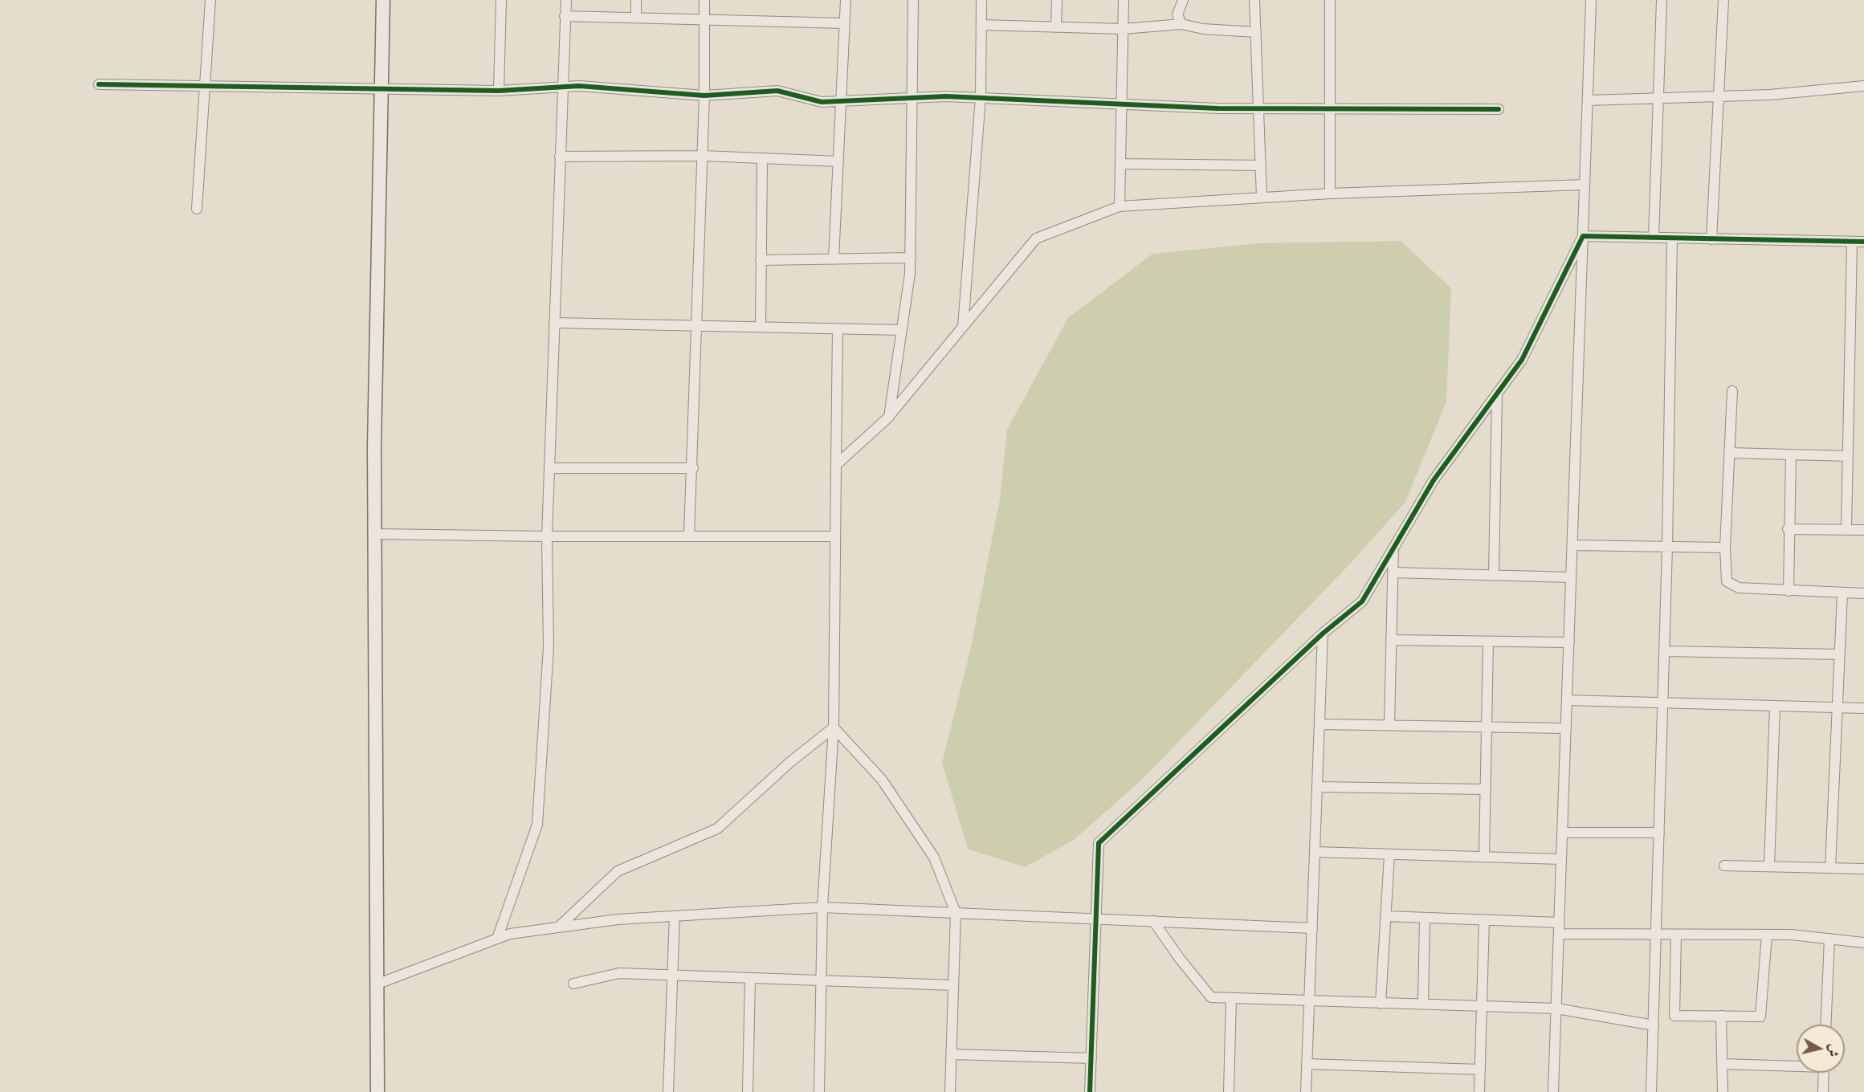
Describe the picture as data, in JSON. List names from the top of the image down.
{
  "north": "right"
}
